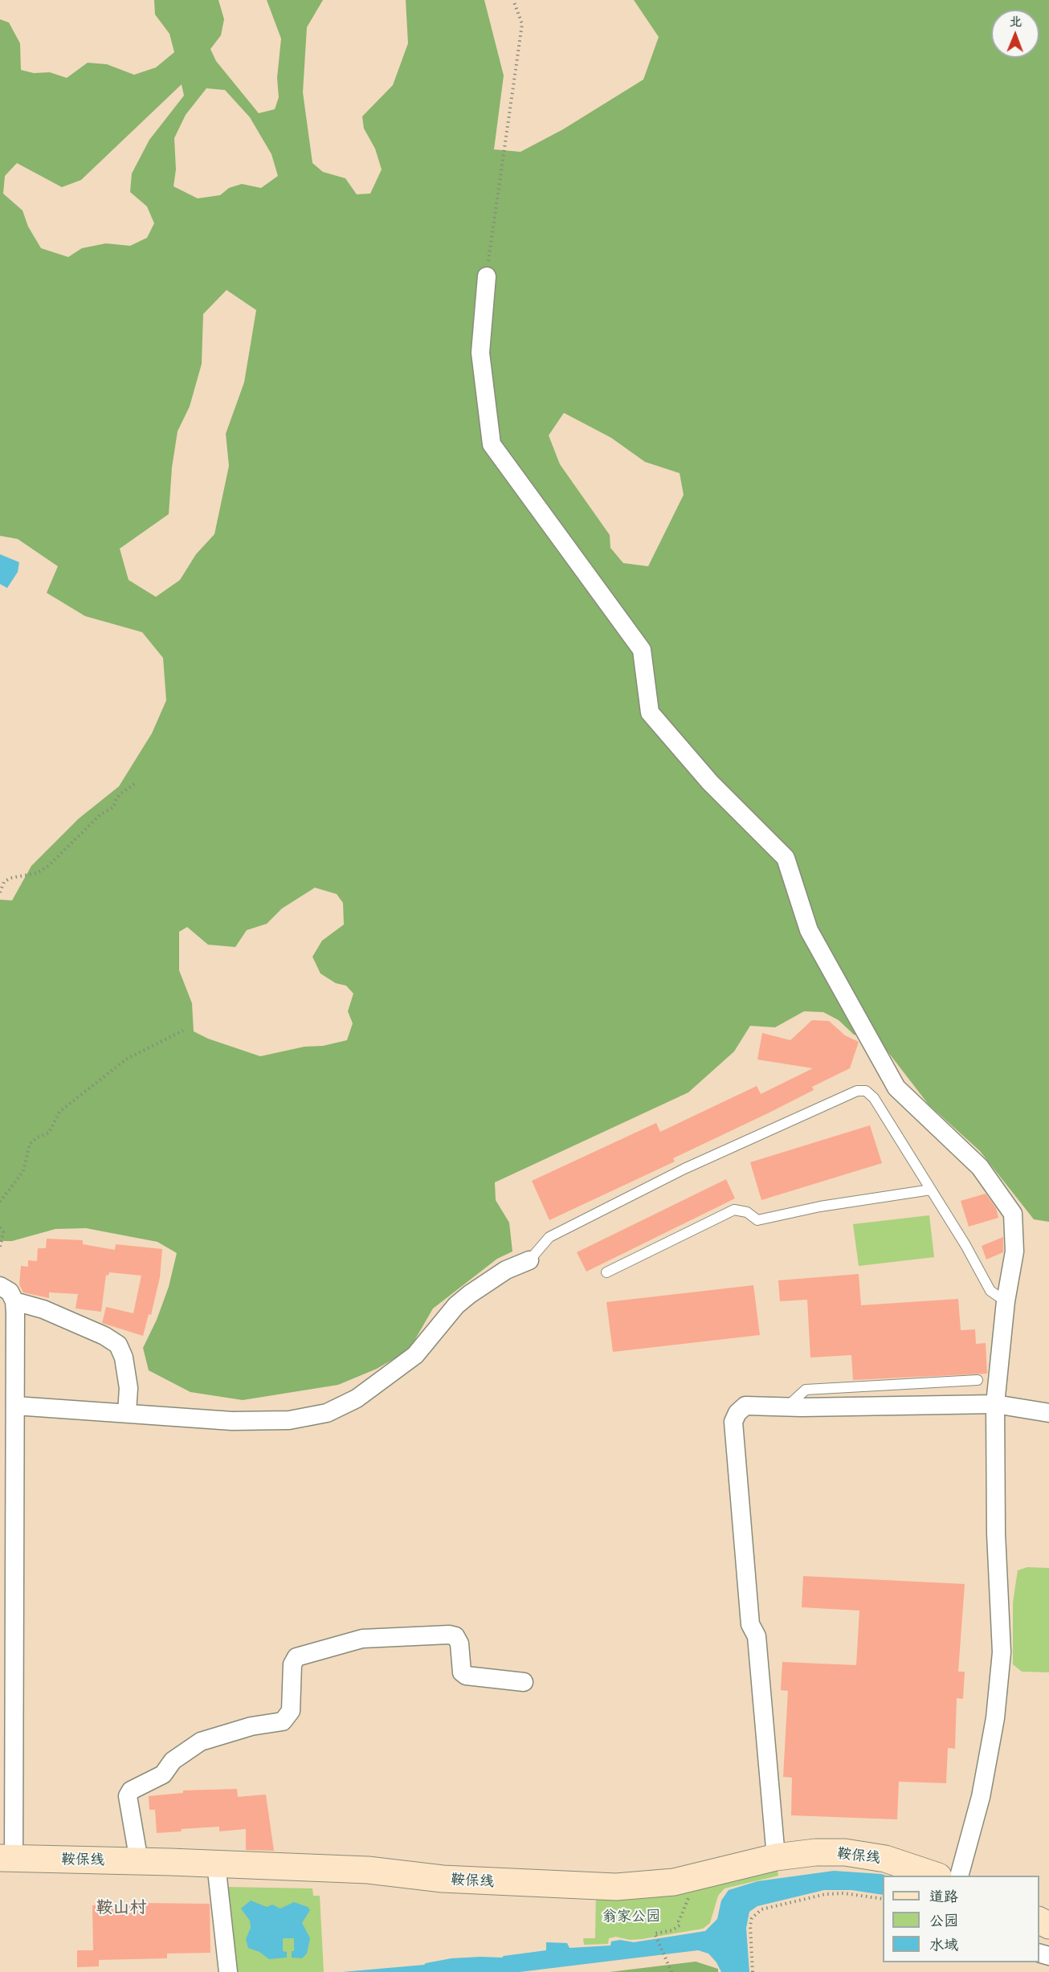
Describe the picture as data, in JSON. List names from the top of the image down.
{
  "streets": {
    "main road": ["鞍保线"]
  },
  "districts": ["鞍山村"],
  "parks": ["翁家公园"],
  "legend": ["道路", "公园", "水域"],
  "north": "top"
}
